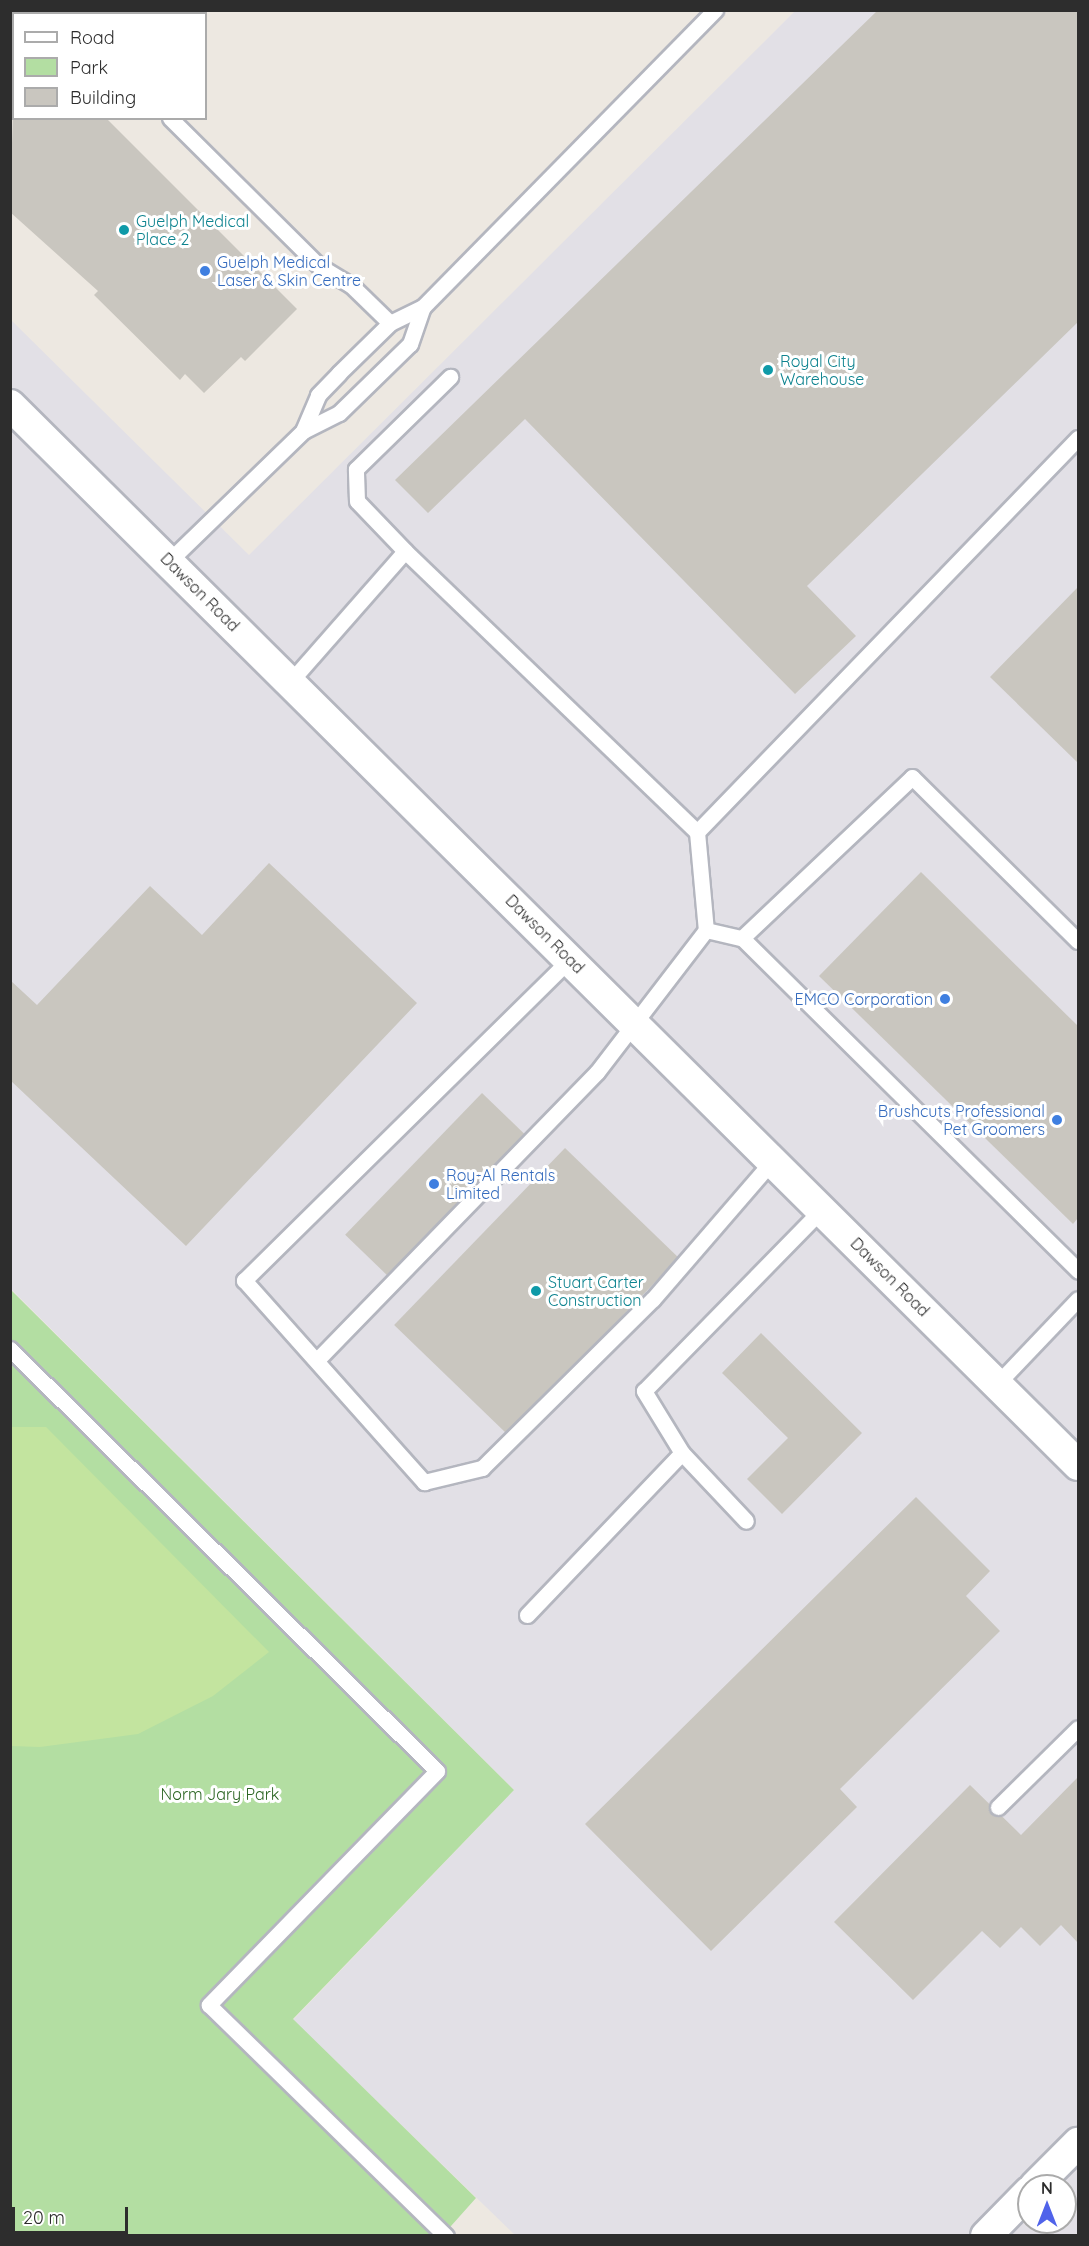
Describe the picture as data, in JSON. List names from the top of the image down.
{
  "streets": {
    "street": ["Dawson Road"]
  },
  "parks": ["Norm Jary Park"],
  "places": [
    "Guelph Medical Place 2",
    "Guelph Medical Laser & Skin Centre",
    "Royal City Warehouse",
    "EMCO Corporation",
    "Brushcuts Professional Pet Groomers",
    "Roy-Al Rentals Limited",
    "Stuart Carter Construction"
  ],
  "legend": ["Road", "Park", "Building"],
  "scale_bar": "20 m",
  "north": "top"
}
